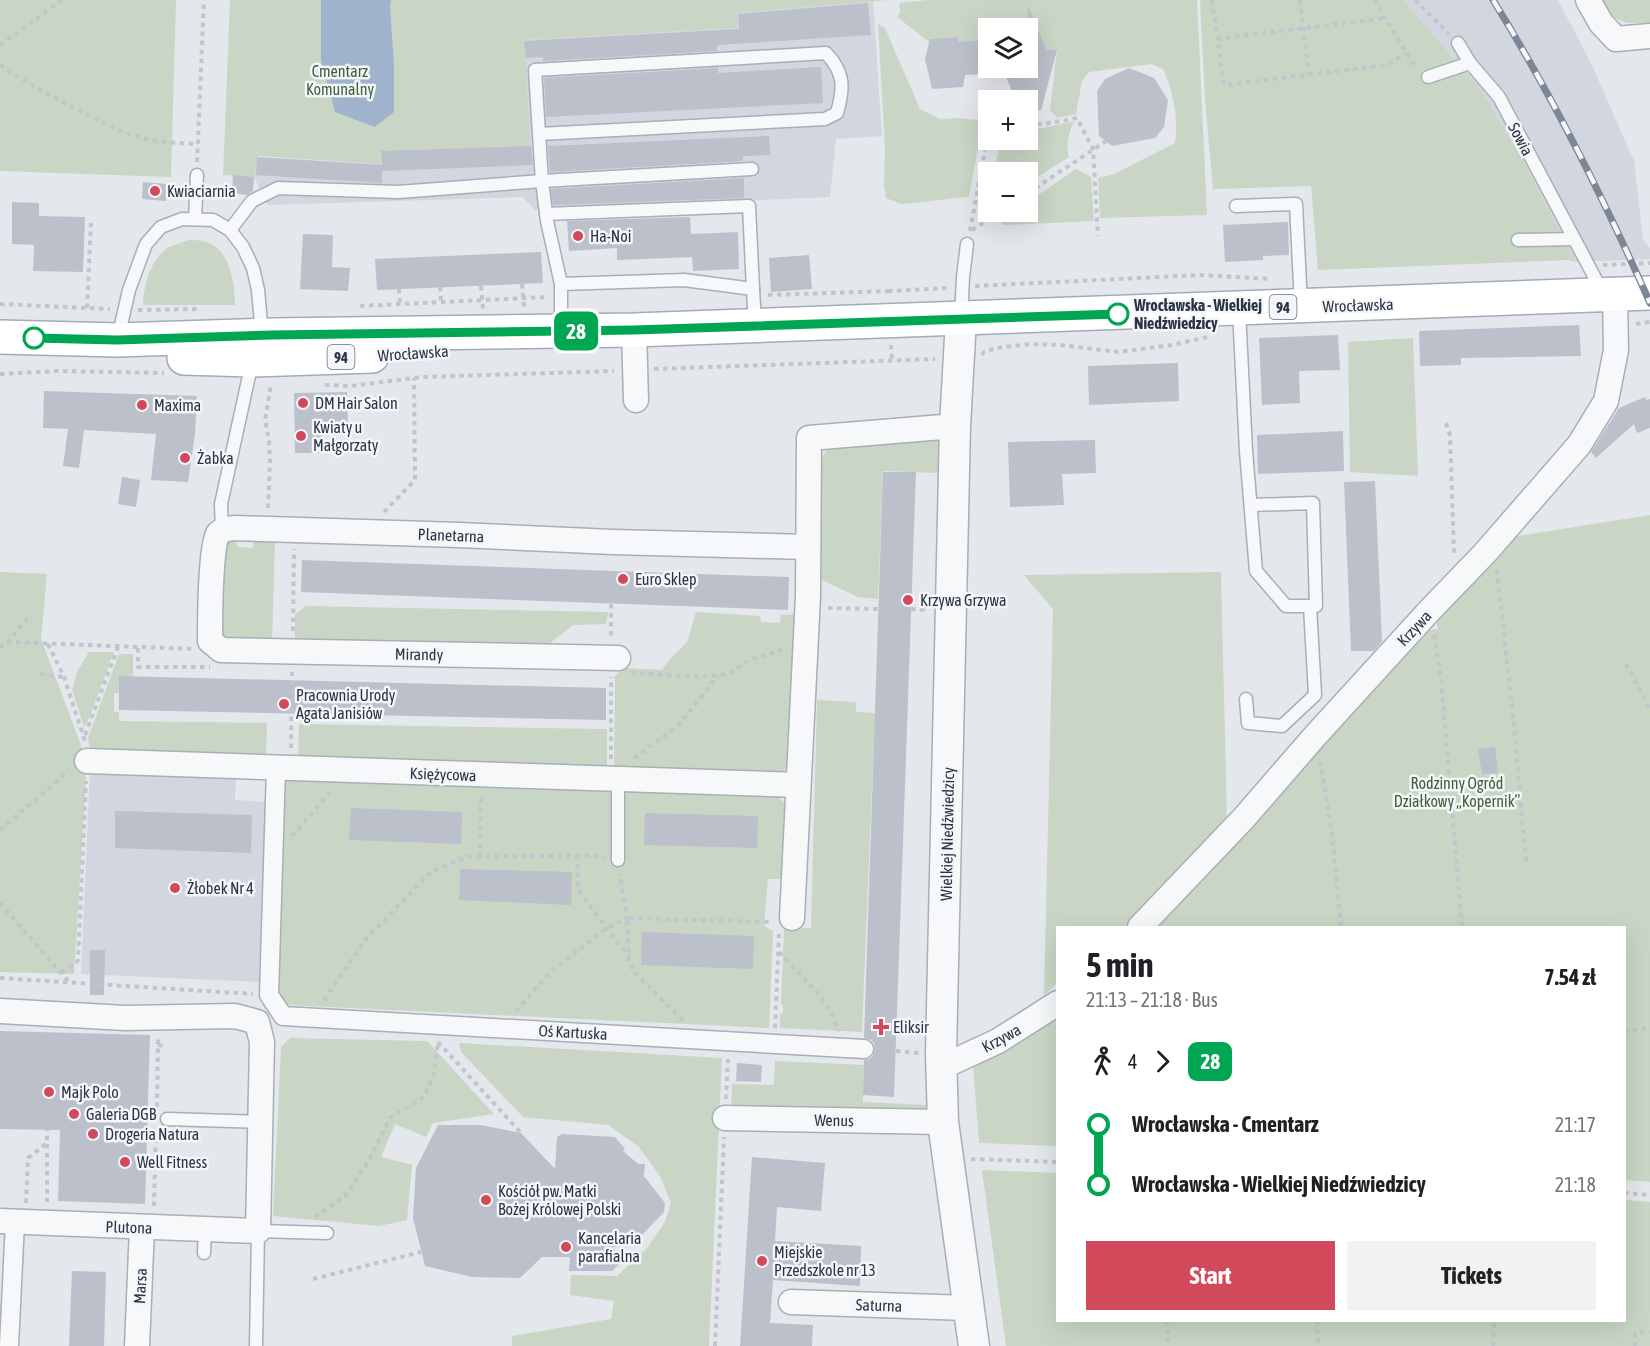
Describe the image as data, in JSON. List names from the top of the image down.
{
  "streets": {
    "main road": ["Wrocławska", "94"],
    "street": [
      "Planetarna",
      "Krzywa",
      "Mirandy",
      "Księżycowa",
      "Wielkiej Niedźwiedzicy",
      "Oś Kartuska",
      "Wenus",
      "Plutona",
      "Marsa",
      "Saturna"
    ],
    "lane": ["Sowia"]
  },
  "crossings": [
    ["Sowia", "Wrocławska"],
    ["Sowia", "Krzywa"],
    ["Wrocławska", "Krzywa"],
    ["Wrocławska", "Wielkiej Niedźwiedzicy"],
    ["Krzywa", "Wielkiej Niedźwiedzicy"],
    ["Wielkiej Niedźwiedzicy", "Wenus"],
    ["Wielkiej Niedźwiedzicy", "Saturna"],
    ["Plutona", "Marsa"]
  ],
  "parks": ["Cmentarz Komunalny", "Rodzinny Ogród Działkowy „Kopernik”"],
  "places": {
    "other": [
      "Kwiaciarnia",
      "Ha-Noi",
      "Wrocławska - Wielkiej Niedźwiedzicy",
      "DM Hair Salon",
      "Maxima",
      "Kwiaty u Małgorzaty",
      "Żabka",
      "Euro Sklep",
      "Krzywa Grzywa",
      "Pracownia Urody Agata Janisiów",
      "Żłobek Nr 4",
      "Majk Polo",
      "Galeria DGB",
      "Drogeria Natura",
      "Well Fitness",
      "Kościół pw. Matki Bożej Królowej Polski",
      "Kancelaria parafialna",
      "Miejskie Przedszkole nr 13"
    ],
    "health": ["Eliksir"]
  },
  "lines": ["bus line 28"],
  "page": {
    "on_map": "28",
    "map_buttons": ["+", "−"],
    "heading": ["5 min", "21:13 – 21:18 · Bus", "7.54 zł"],
    "legs": ["4", "28"],
    "list": [
      {
        "name": "Wrocławska - Cmentarz",
        "value": "21:17"
      },
      {
        "name": "Wrocławska - Wielkiej Niedźwiedzicy",
        "value": "21:18"
      }
    ],
    "buttons": ["Start", "Tickets"]
  }
}
